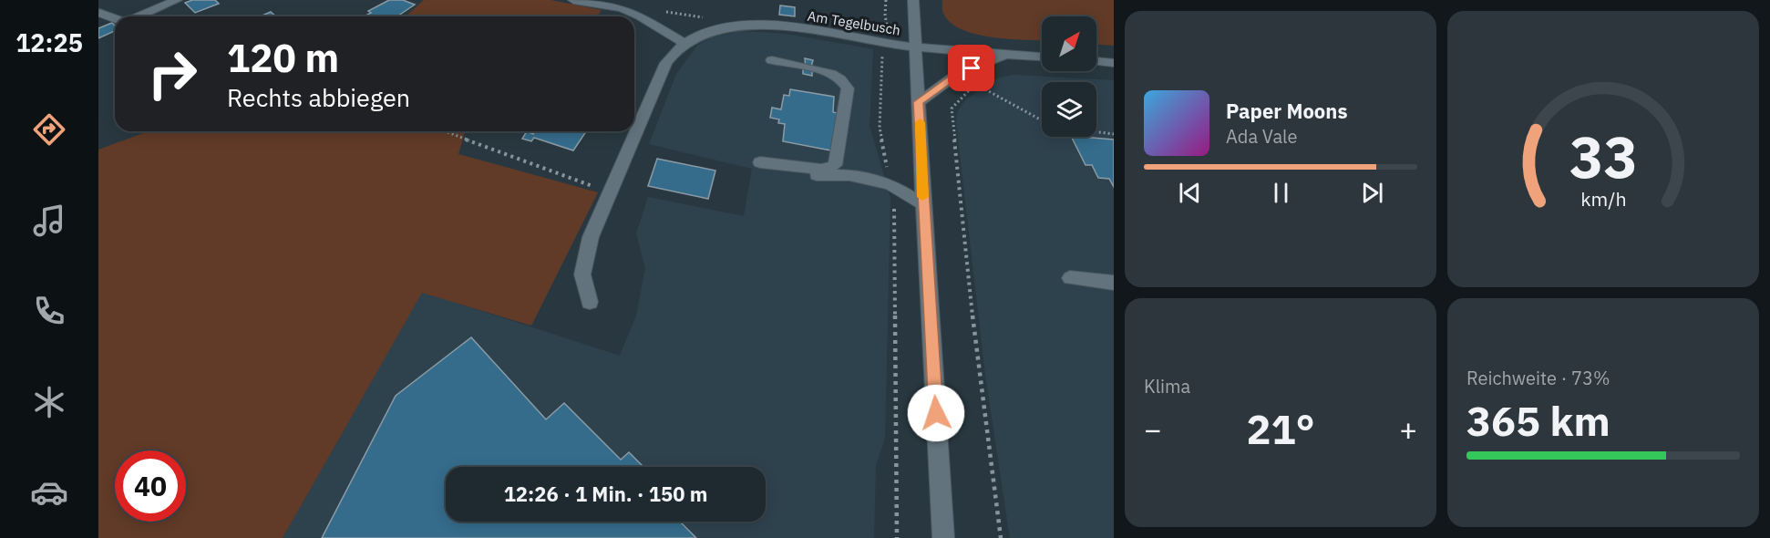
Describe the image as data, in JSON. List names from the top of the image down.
{
  "streets": {
    "street": ["Am Tegelbusch"]
  },
  "north": "top right",
  "page": {
    "tabs": "12:25",
    "turn": ["120 m", "Rechts abbiegen"],
    "song": ["Paper Moons", "Ada Vale"],
    "tile": [
      "Klima",
      ["Reichweite · 73%", "365 km"]
    ],
    "heat": ["−", "21°", "+"],
    "limit": "40",
    "trip": "12:26 · 1 Min. · 150 m",
    "gauge": ["33", "km/h"]
  }
}
